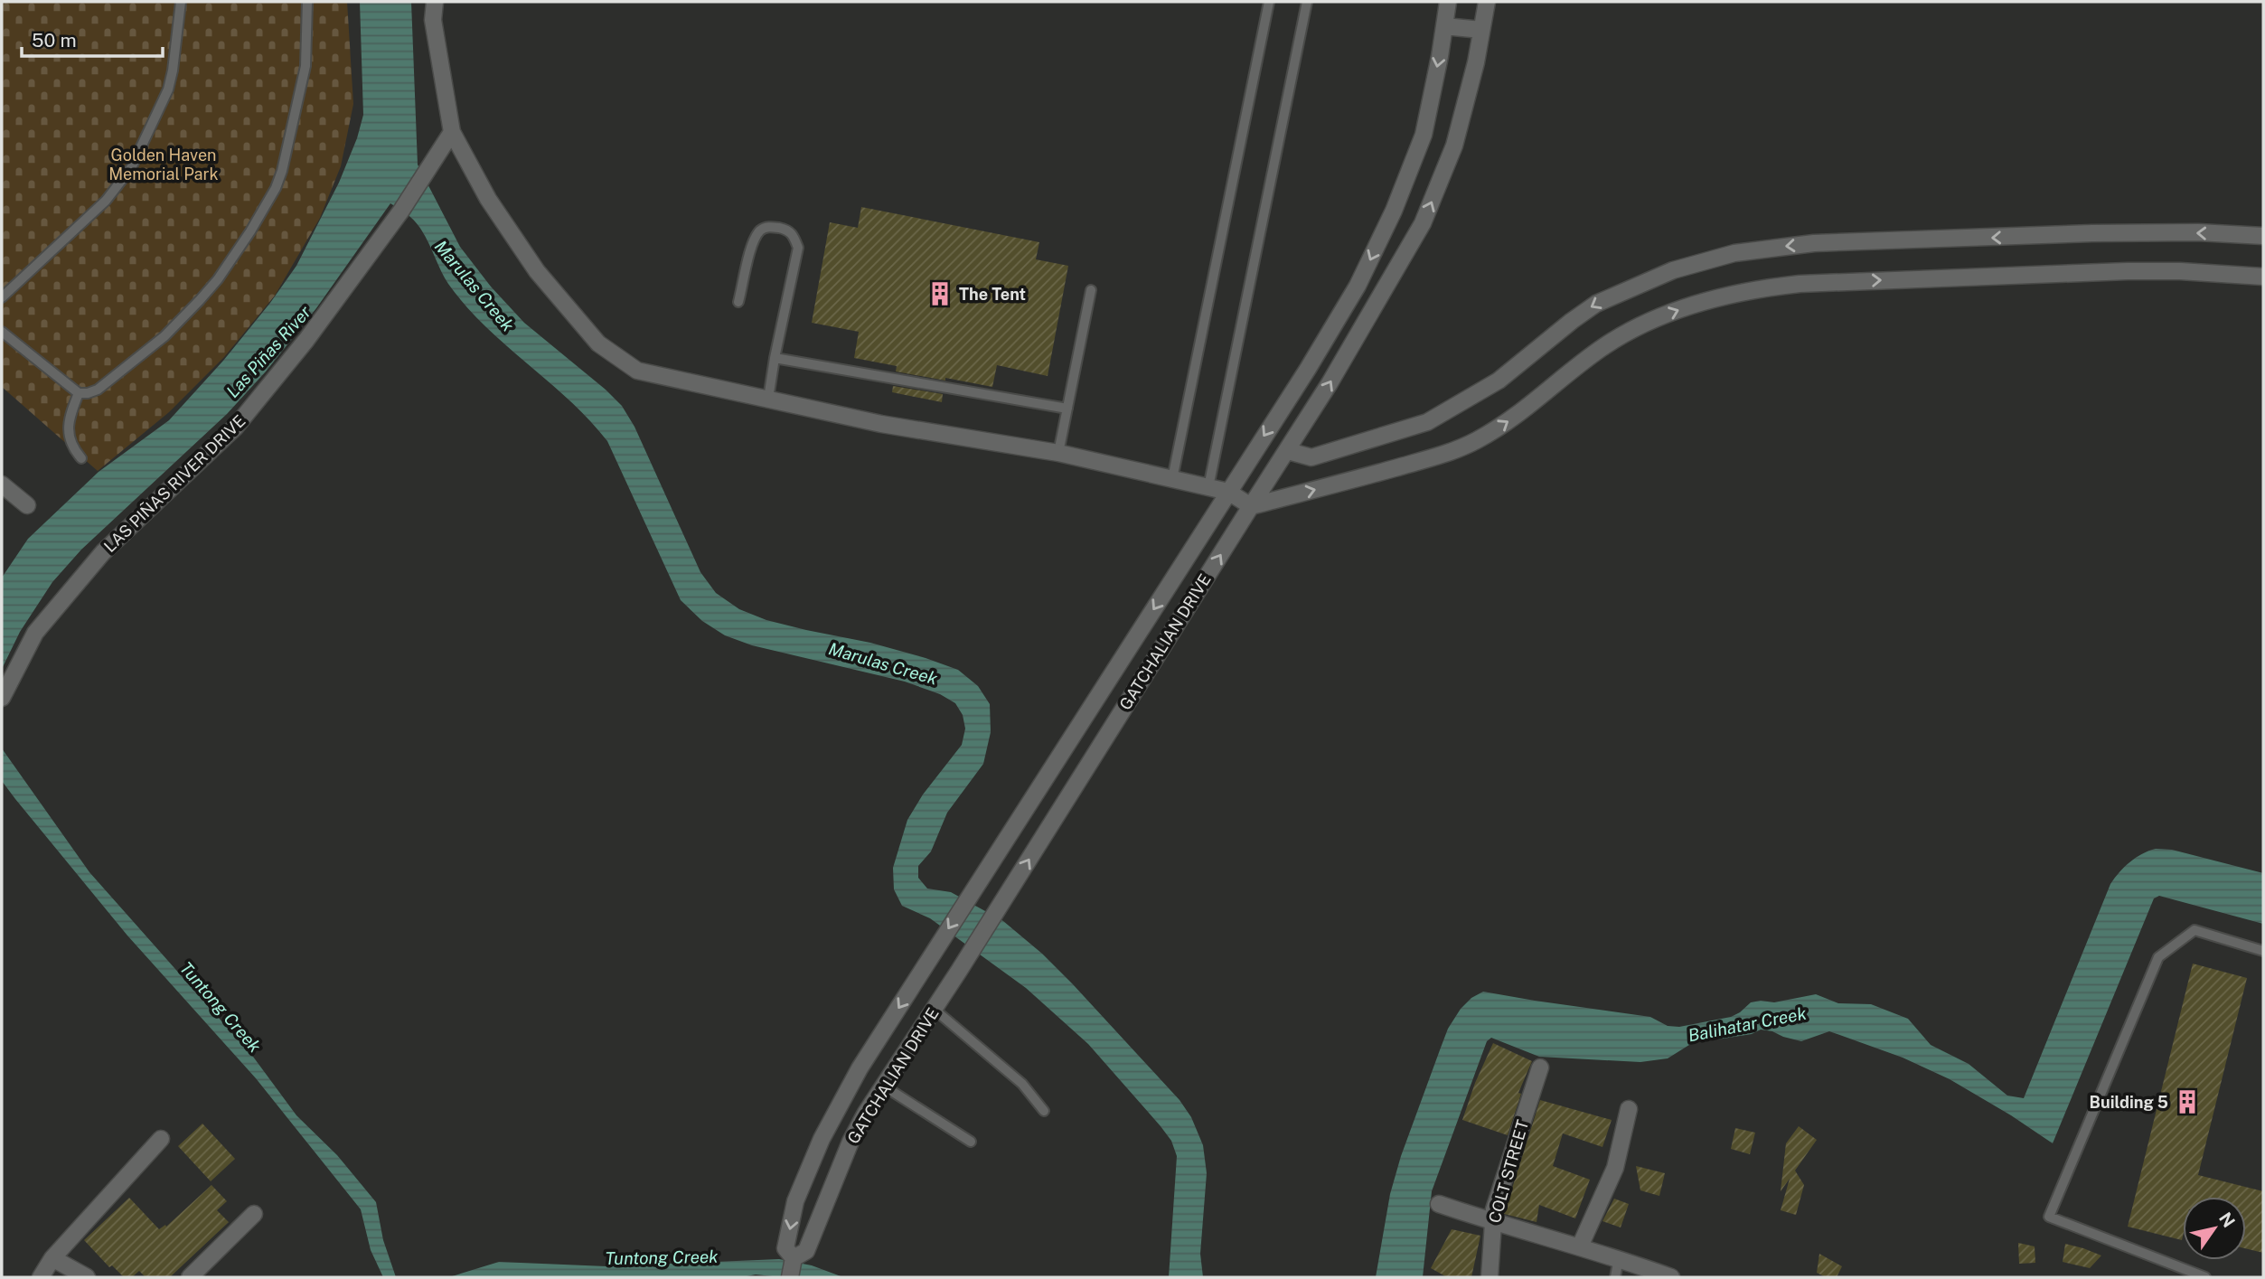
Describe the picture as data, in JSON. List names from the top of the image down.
{
  "streets": {
    "street": ["LAS PIÑAS RIVER DRIVE", "GATCHALIAN DRIVE", "COLT STREET"]
  },
  "water": [
    "Marulas Creek",
    "Las Piñas River",
    "Tuntong Creek",
    "Balihatar Creek"
  ],
  "parks": ["Golden Haven Memorial Park"],
  "places": {
    "building": ["The Tent", "Building 5"]
  },
  "scale_bar": "50 m",
  "north": "top right"
}
